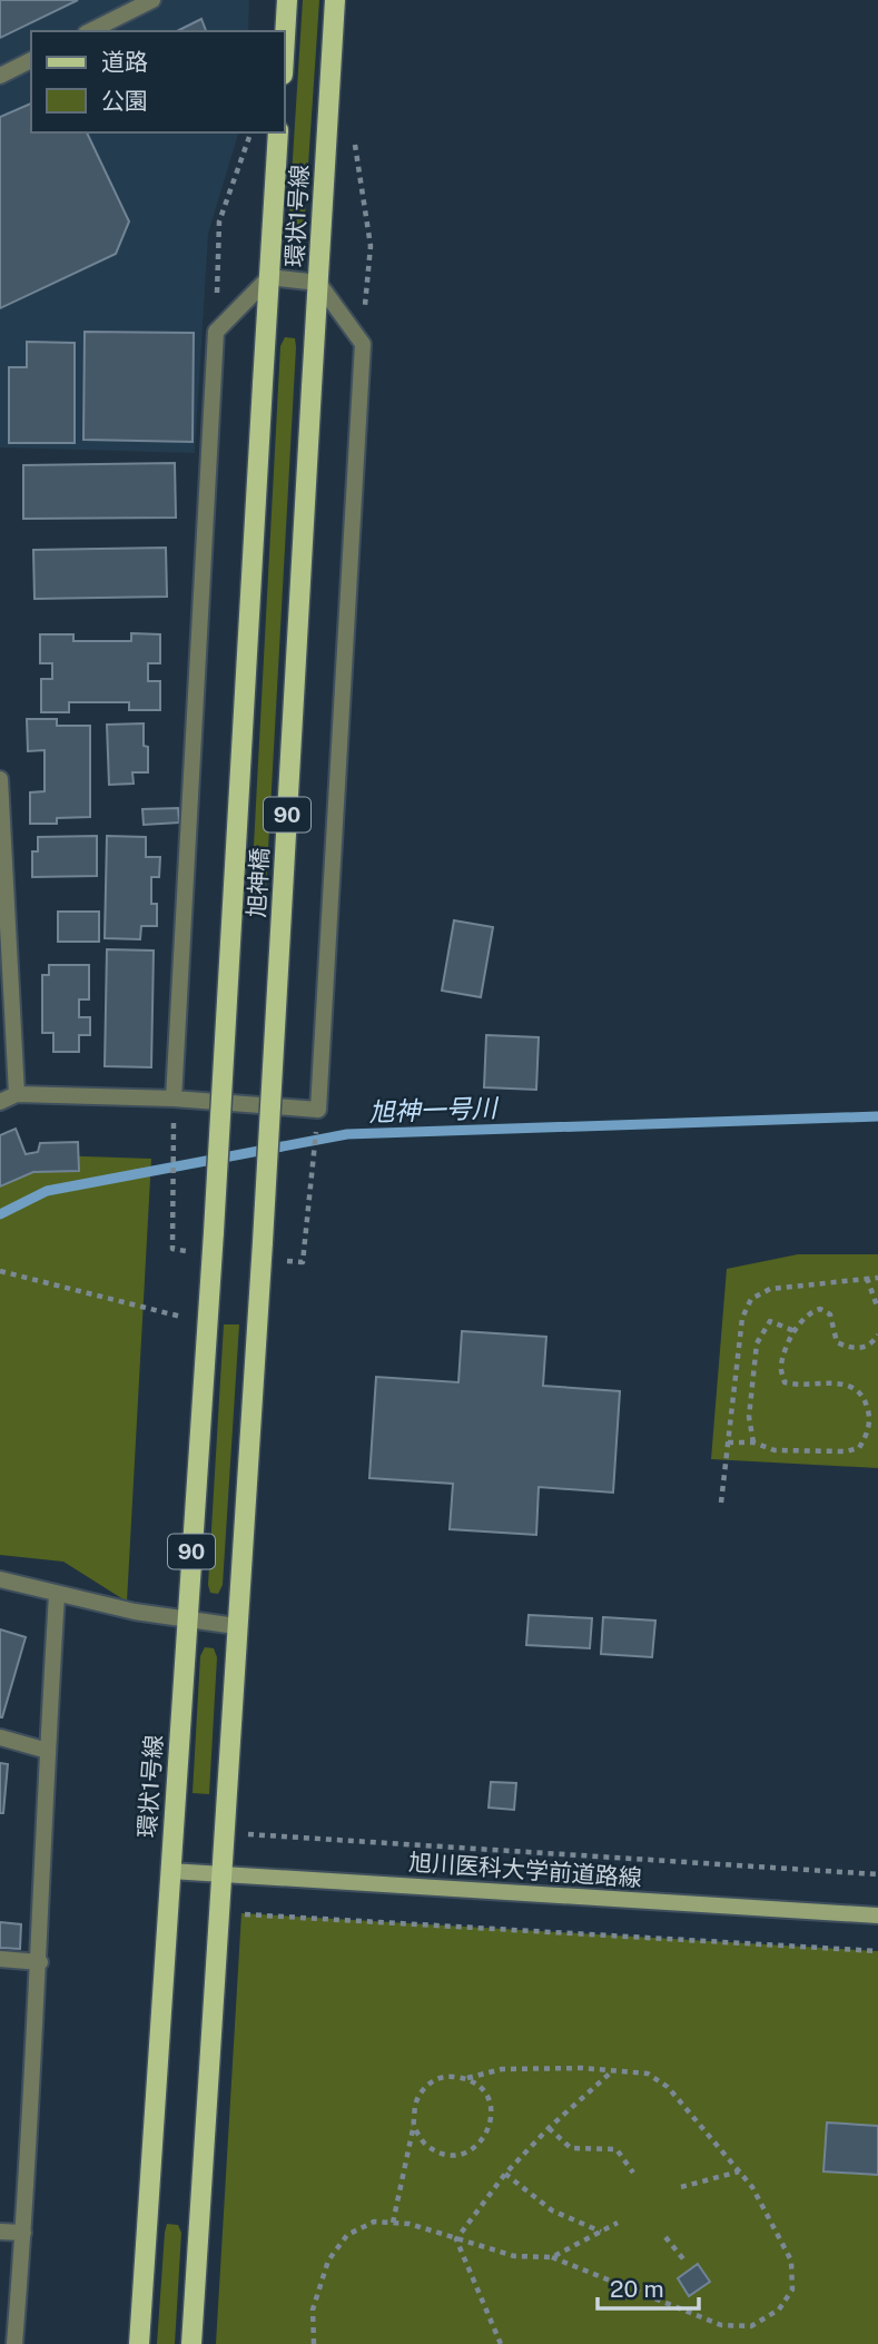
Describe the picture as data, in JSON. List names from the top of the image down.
{
  "streets": {
    "main road": ["環状1号線", "90", "旭神橋"],
    "street": ["旭川医科大学前道路線"]
  },
  "crossings": [
    ["環状1号線", "旭神橋"],
    ["環状1号線", "旭川医科大学前道路線"],
    ["90", "旭神橋"],
    ["90", "旭川医科大学前道路線"]
  ],
  "water": ["旭神一号川"],
  "legend": ["道路", "公園"],
  "scale_bar": "20 m"
}
